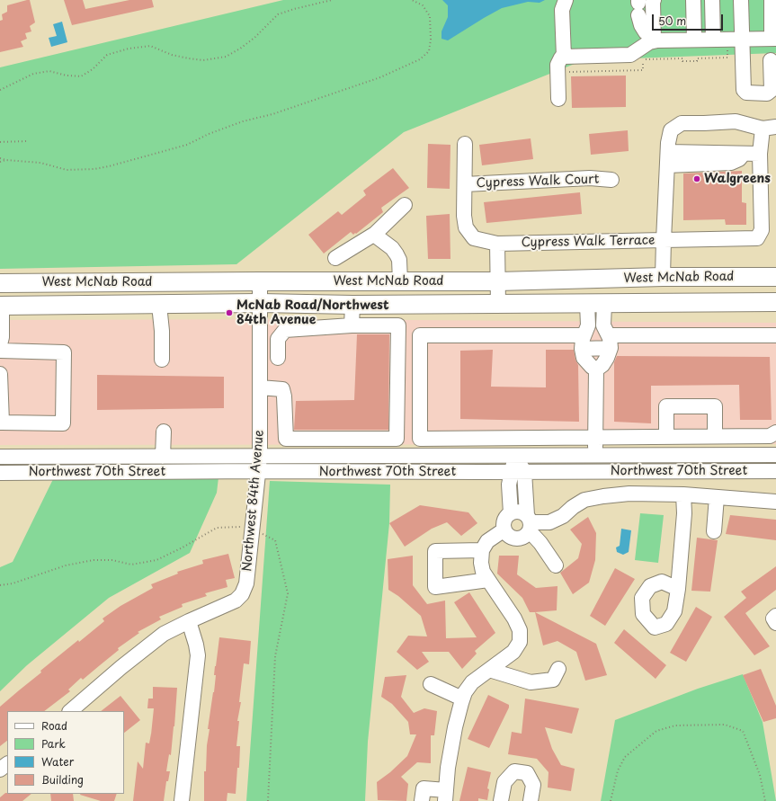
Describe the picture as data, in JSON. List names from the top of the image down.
{
  "streets": {
    "main road": ["West McNab Road"],
    "street": [
      "Cypress Walk Court",
      "Cypress Walk Terrace",
      "Northwest 70th Street",
      "Northwest 84th Avenue"
    ]
  },
  "crossings": [
    ["Cypress Walk Court", "Cypress Walk Terrace"],
    ["Cypress Walk Terrace", "West McNab Road"],
    ["West McNab Road", "Northwest 84th Avenue"],
    ["Northwest 70th Street", "Northwest 84th Avenue"]
  ],
  "places": ["Walgreens", "McNab Road/Northwest 84th Avenue"],
  "legend": [
    "Road",
    "Park",
    "Water",
    "Building"
  ],
  "scale_bar": "50 m"
}
